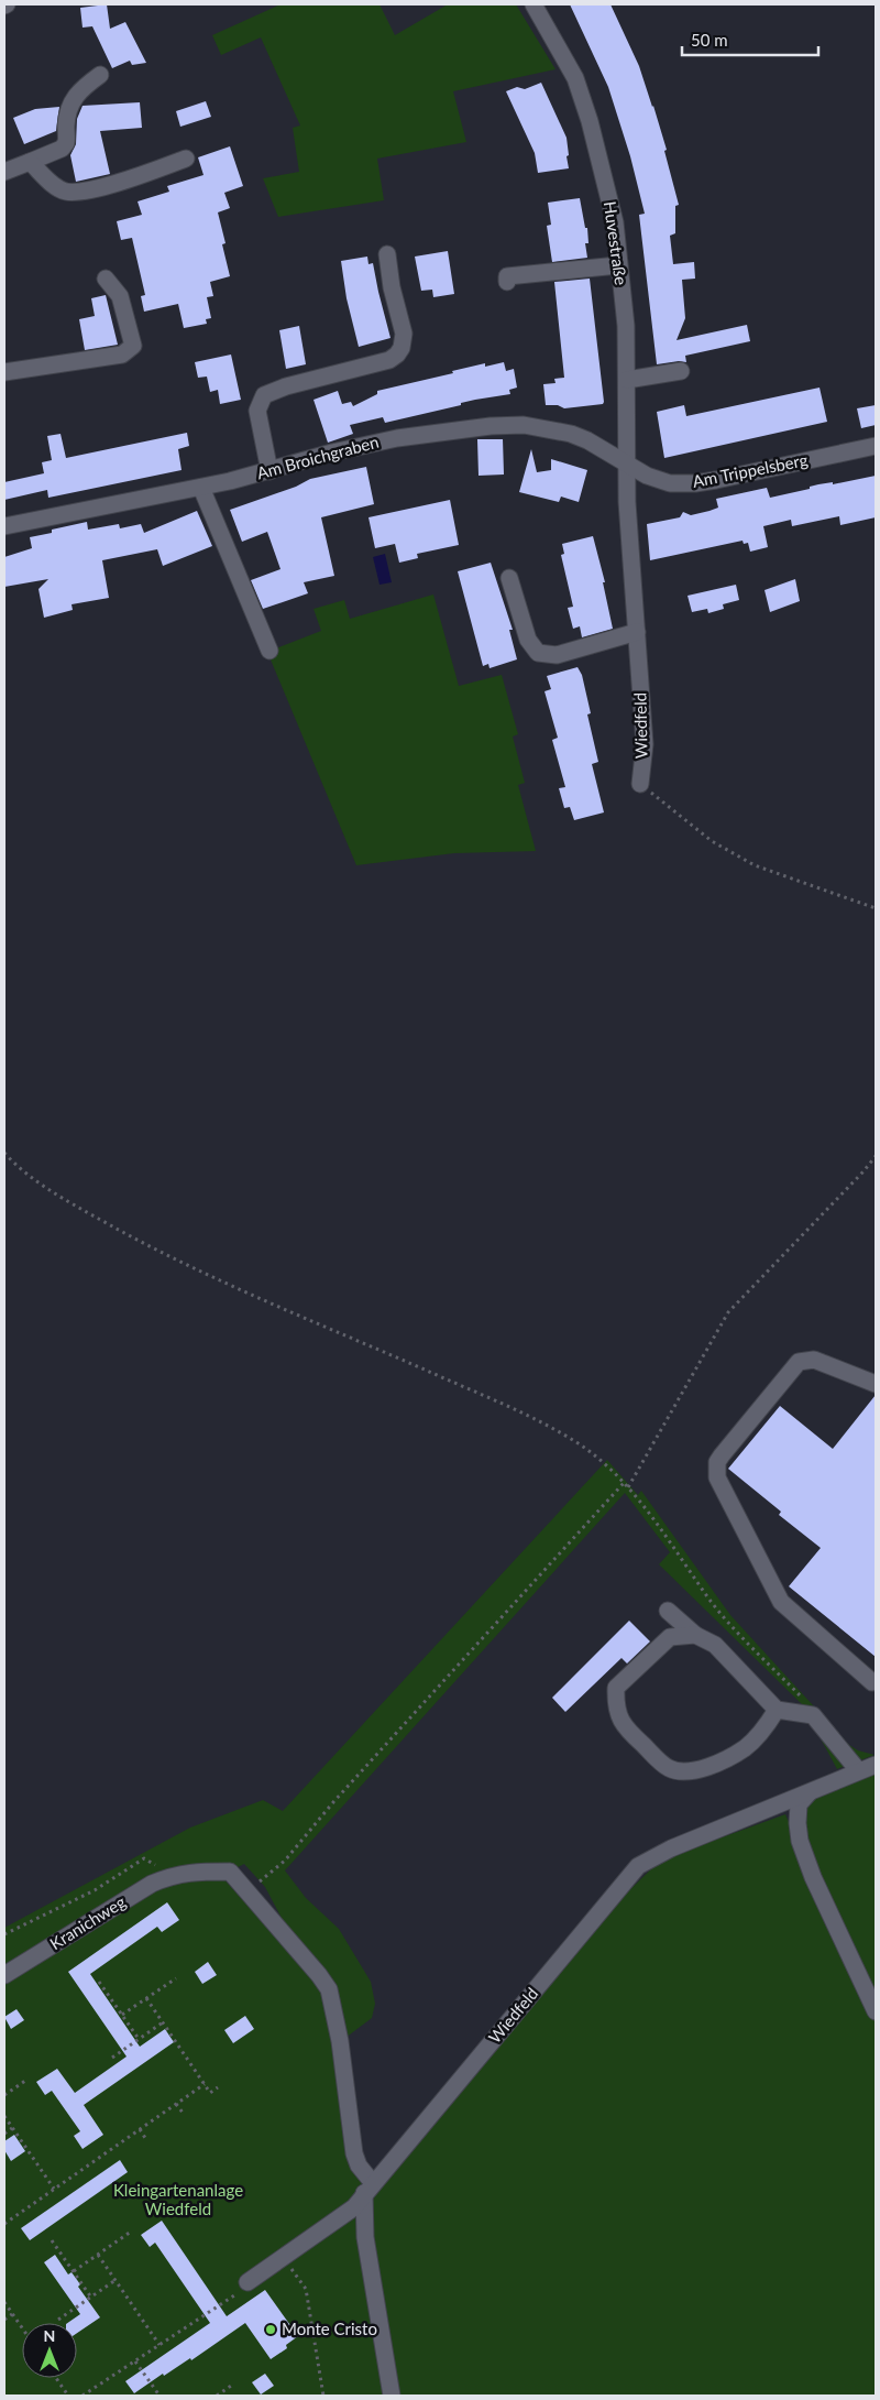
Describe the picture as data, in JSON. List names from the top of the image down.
{
  "streets": {
    "street": [
      "Huvestraße",
      "Am Broichgraben",
      "Am Trippelsberg",
      "Wiedfeld",
      "Kranichweg"
    ]
  },
  "crossings": [
    ["Huvestraße", "Am Broichgraben"],
    ["Huvestraße", "Am Trippelsberg"],
    ["Huvestraße", "Wiedfeld"],
    ["Am Broichgraben", "Am Trippelsberg"],
    ["Am Broichgraben", "Wiedfeld"],
    ["Am Trippelsberg", "Wiedfeld"],
    ["Wiedfeld", "Kranichweg"]
  ],
  "parks": ["Kleingartenanlage Wiedfeld"],
  "places": ["Monte Cristo"],
  "scale_bar": "50 m",
  "north": "top"
}
